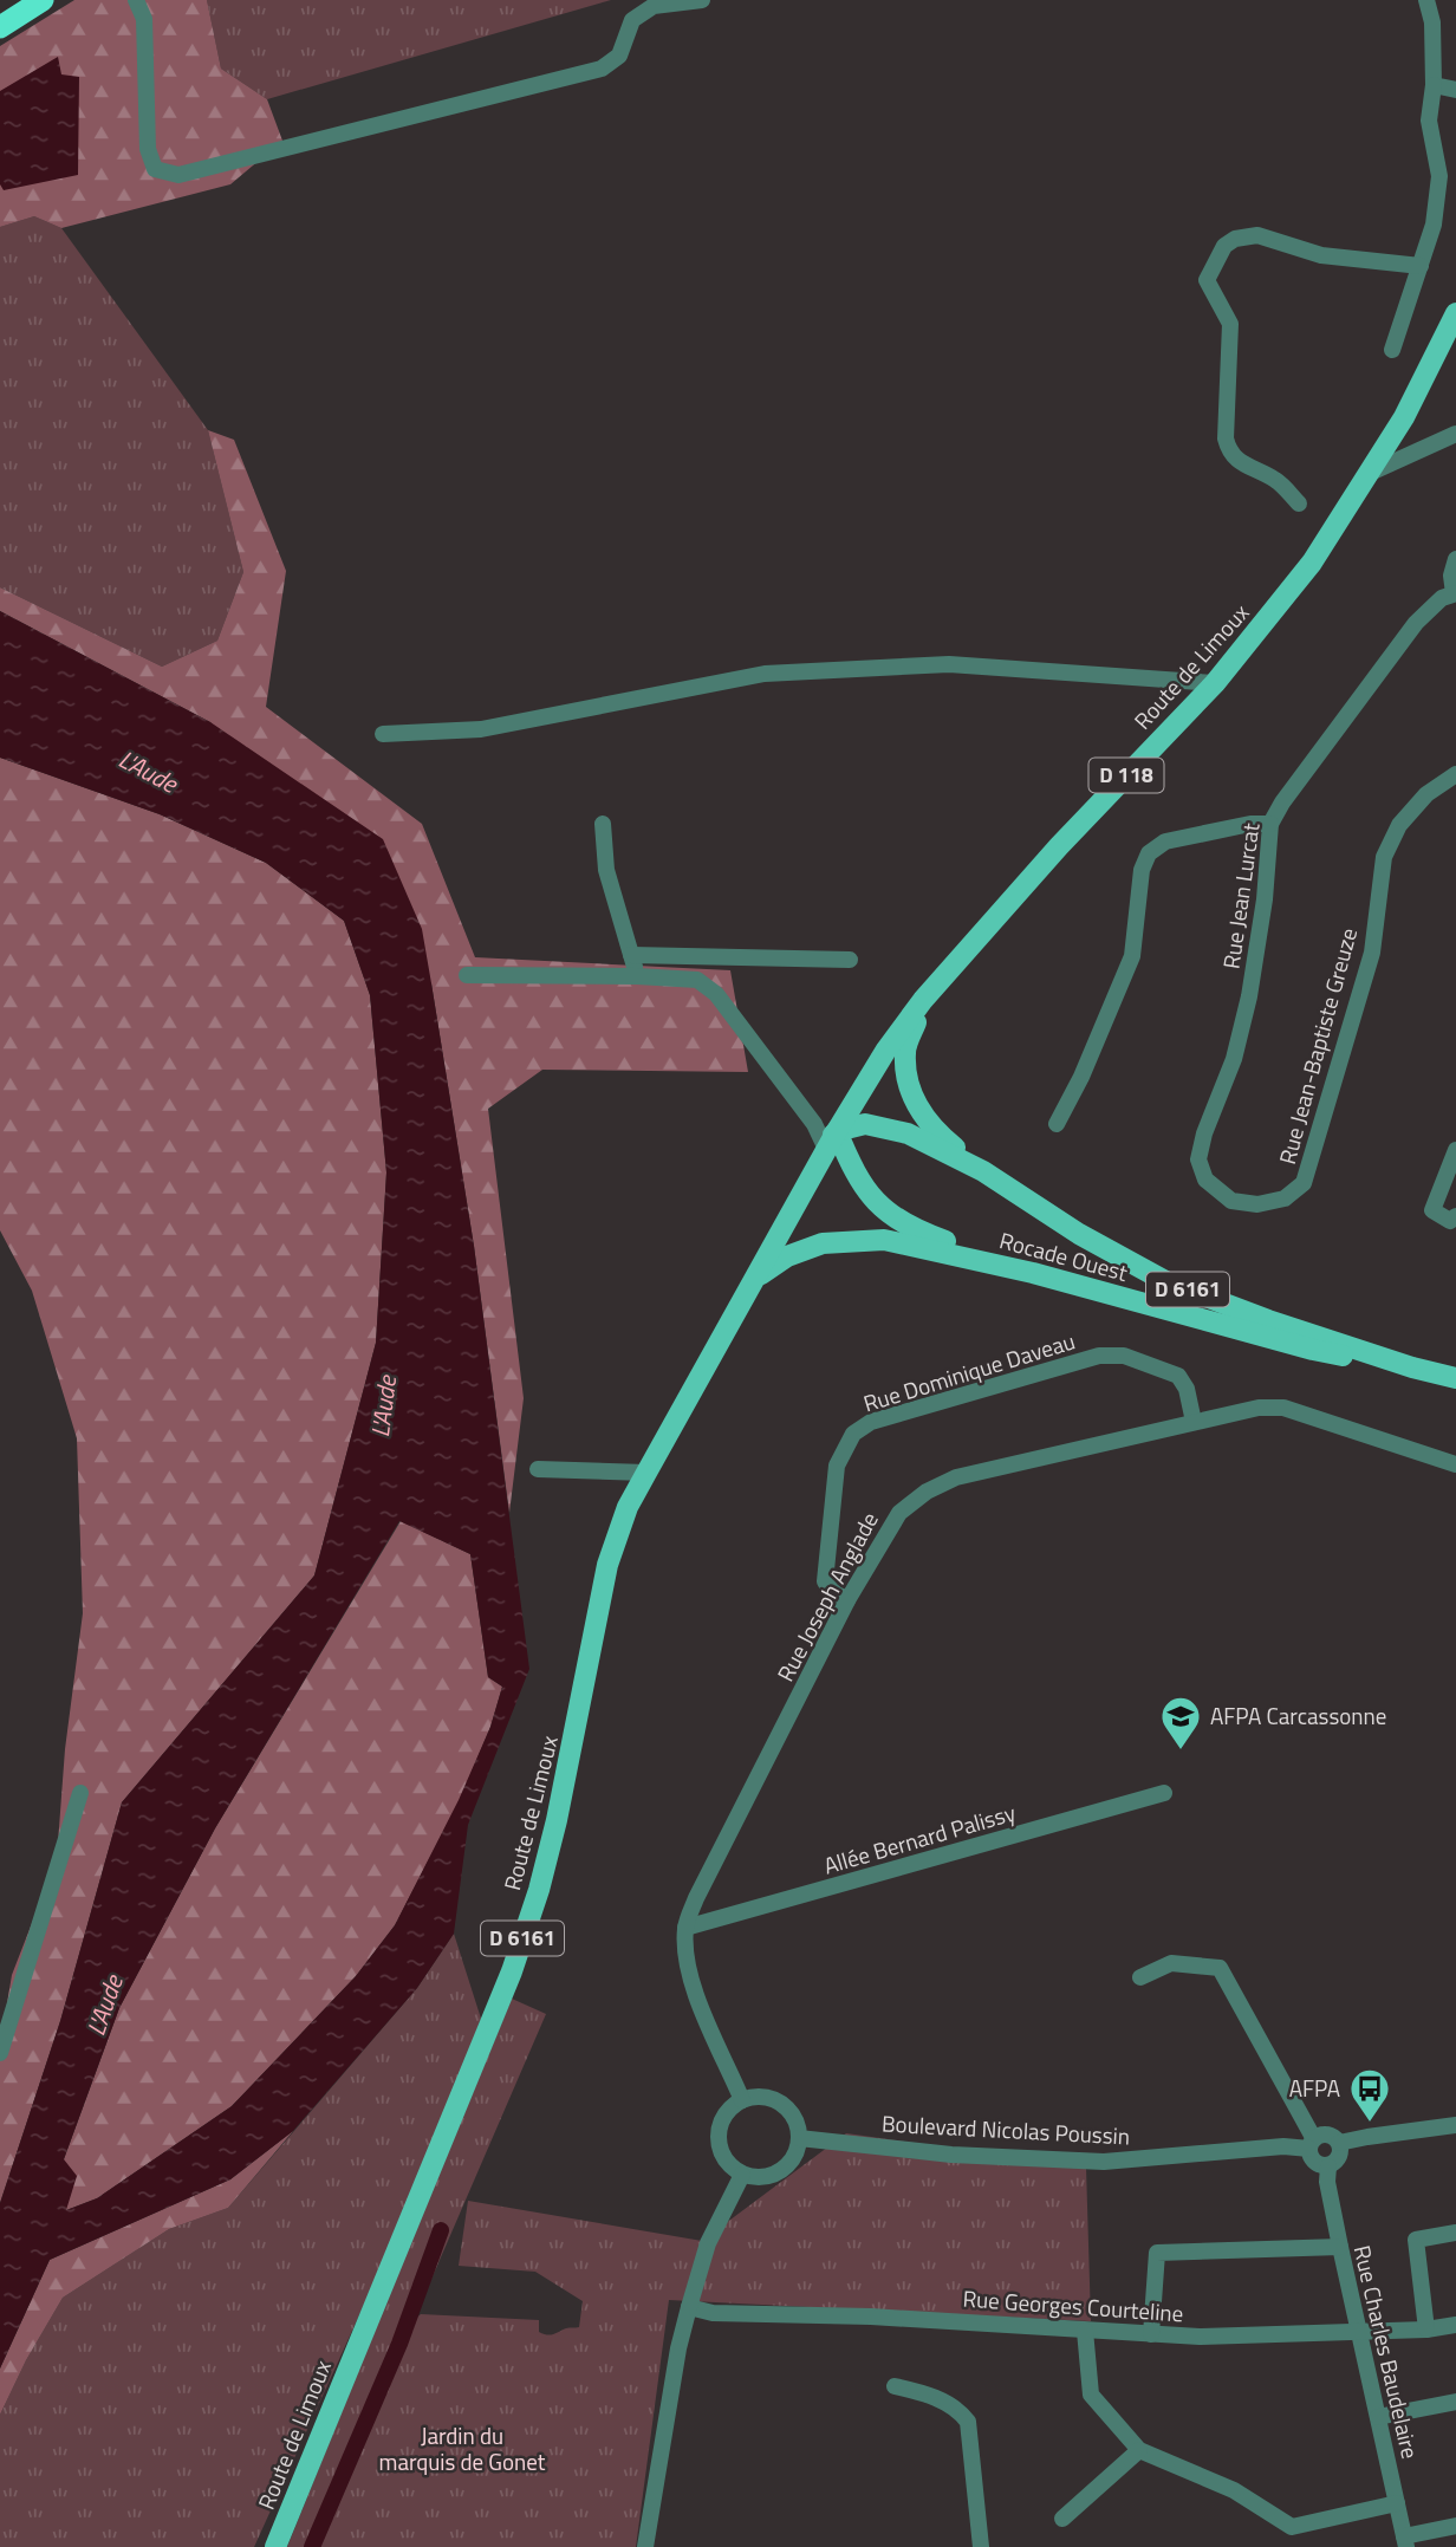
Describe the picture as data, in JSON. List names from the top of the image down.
{
  "streets": {
    "main road": [
      "Route de Limoux",
      "D 118",
      "Rocade Ouest",
      "D 6161"
    ],
    "street": [
      "Rue Jean Lurcat",
      "Rue Jean-Baptiste Greuze",
      "Rue Dominique Daveau",
      "Rue Joseph Anglade",
      "Allée Bernard Palissy",
      "Boulevard Nicolas Poussin",
      "Rue Georges Courteline",
      "Rue Charles Baudelaire"
    ]
  },
  "crossings": [
    ["Route de Limoux", "D 118"],
    ["Route de Limoux", "Rocade Ouest"],
    ["Route de Limoux", "D 6161"],
    ["D 118", "Rocade Ouest"],
    ["D 118", "D 6161"],
    ["Rue Jean Lurcat", "Rue Jean-Baptiste Greuze"],
    ["Rocade Ouest", "D 6161"],
    ["Rue Dominique Daveau", "Rue Joseph Anglade"],
    ["Rue Joseph Anglade", "Allée Bernard Palissy"],
    ["Rue Joseph Anglade", "Boulevard Nicolas Poussin"],
    ["Boulevard Nicolas Poussin", "Rue Charles Baudelaire"],
    ["Rue Georges Courteline", "Rue Charles Baudelaire"]
  ],
  "water": ["L'Aude"],
  "parks": ["Jardin du marquis de Gonet"],
  "places": {
    "school or university": ["AFPA Carcassonne"],
    "bus stop": ["AFPA"]
  }
}
